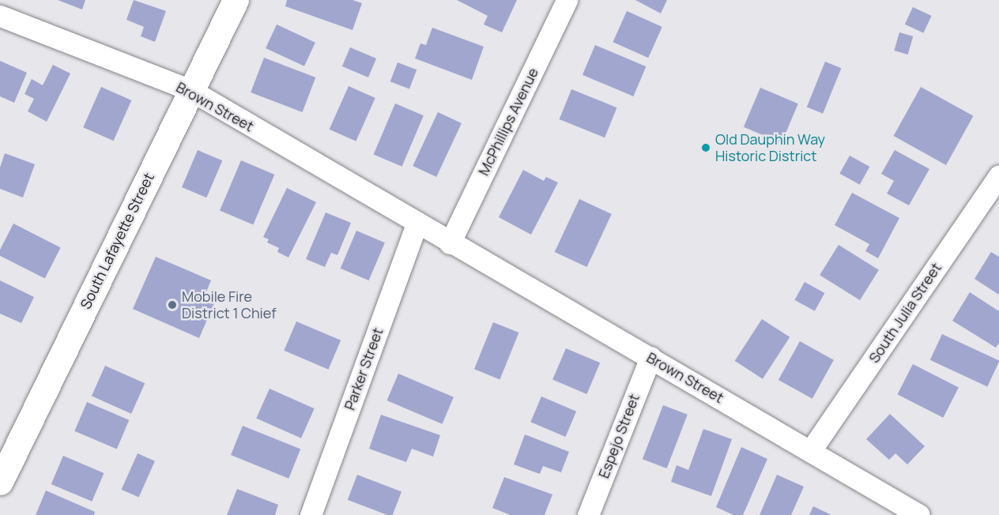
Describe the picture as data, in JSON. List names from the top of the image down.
{
  "streets": {
    "street": [
      "Brown Street",
      "McPhillips Avenue",
      "South Lafayette Street",
      "South Julia Street",
      "Parker Street",
      "Espejo Street"
    ]
  },
  "crossings": [
    ["Brown Street", "McPhillips Avenue"],
    ["Brown Street", "South Lafayette Street"],
    ["Brown Street", "South Julia Street"],
    ["Brown Street", "Parker Street"],
    ["Brown Street", "Espejo Street"]
  ],
  "places": ["Old Dauphin Way Historic District", "Mobile Fire District 1 Chief"]
}
